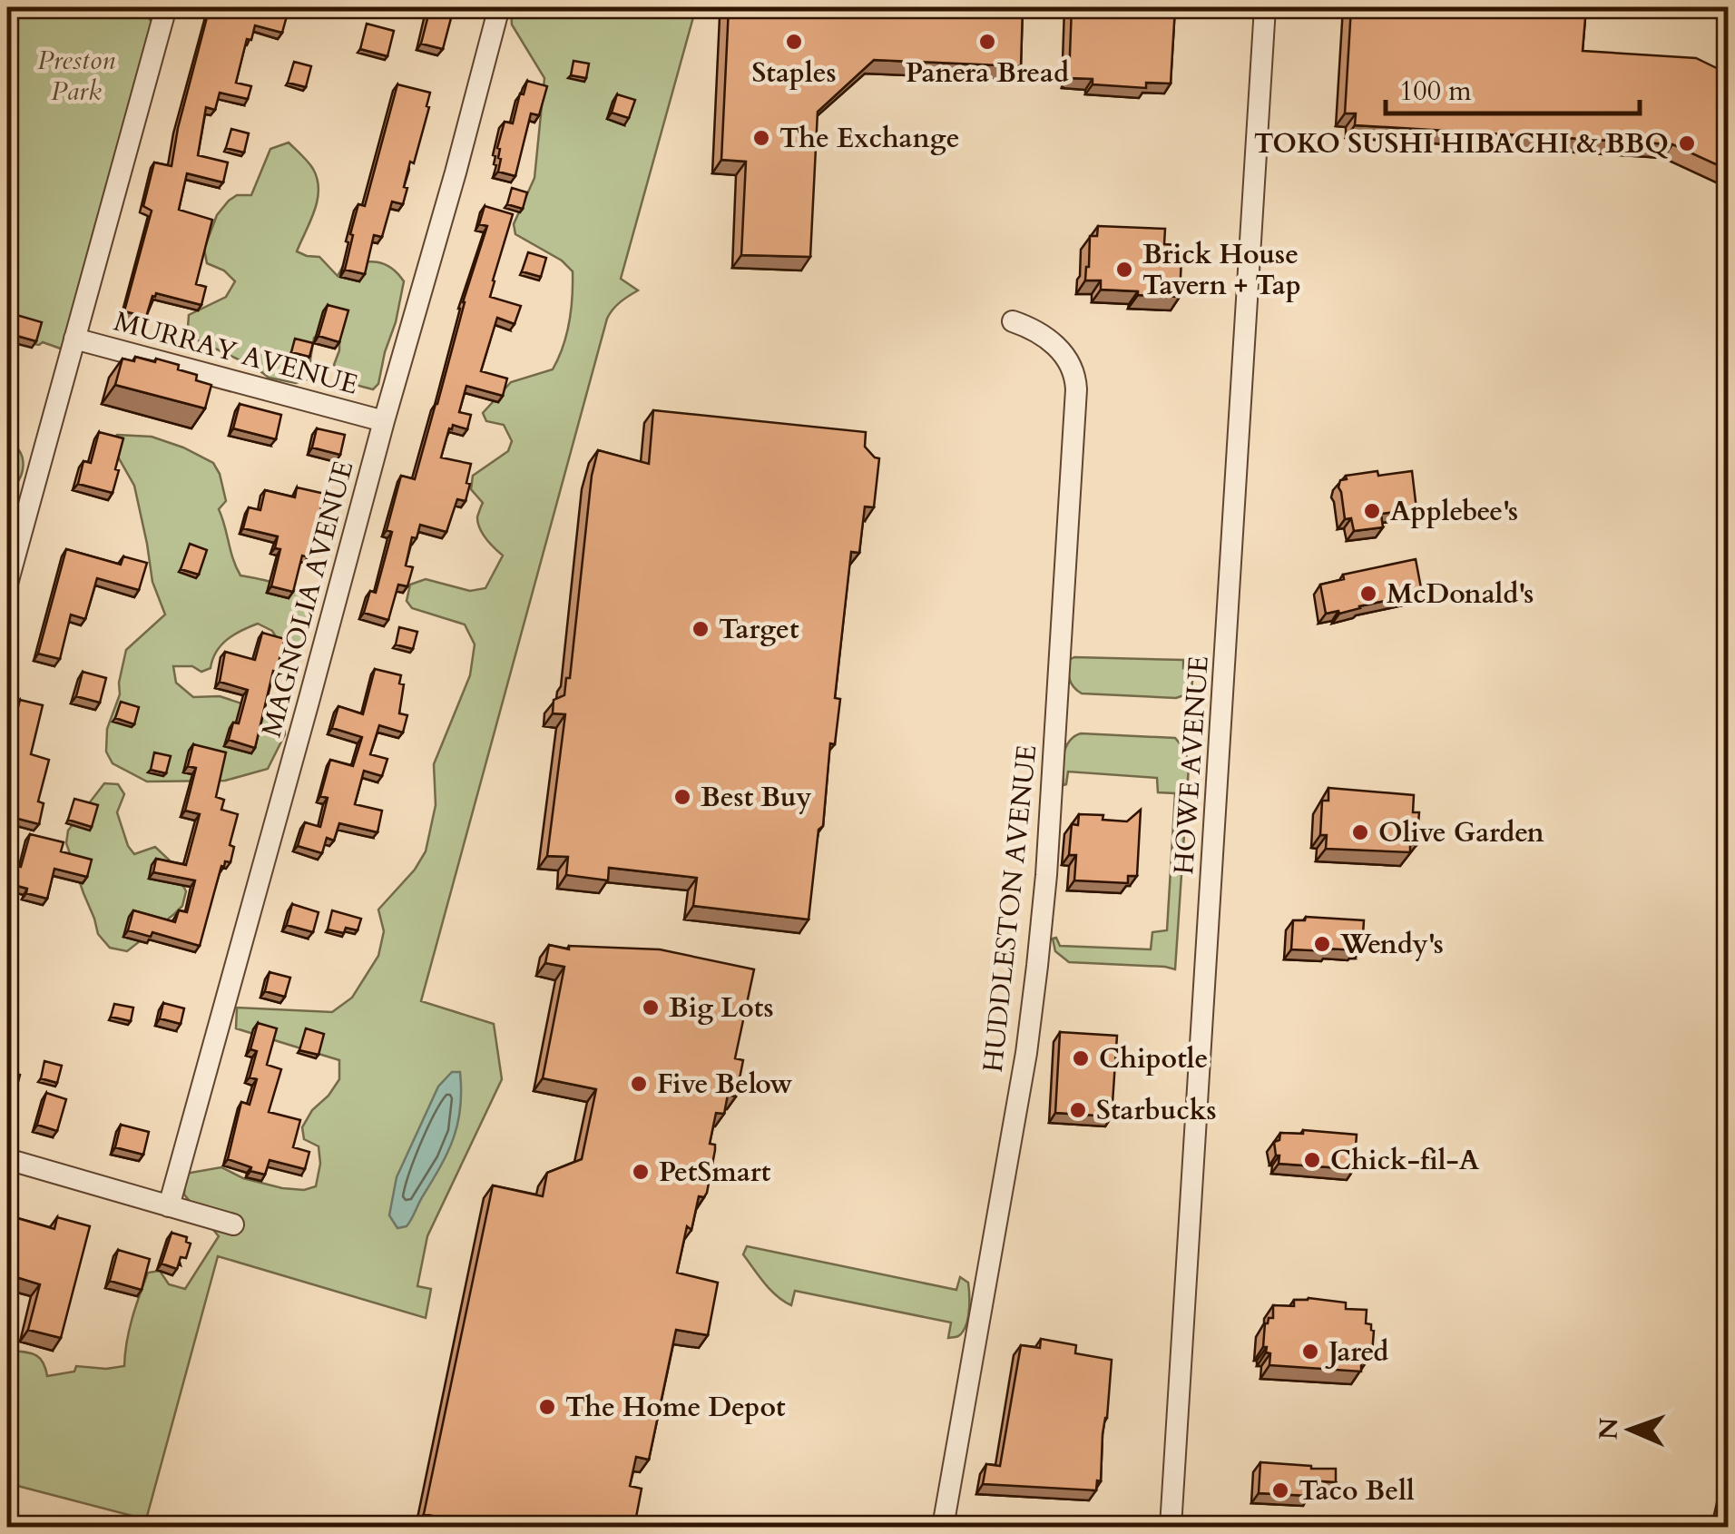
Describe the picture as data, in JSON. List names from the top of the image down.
{
  "streets": {
    "street": [
      "MURRAY AVENUE",
      "MAGNOLIA AVENUE",
      "HOWE AVENUE",
      "HUDDLESTON AVENUE"
    ]
  },
  "crossings": [
    ["MURRAY AVENUE", "MAGNOLIA AVENUE"]
  ],
  "parks": ["Preston Park"],
  "places": [
    "Staples",
    "Panera Bread",
    "The Exchange",
    "TOKO SUSHI HIBACHI & BBQ",
    "Brick House Tavern + Tap",
    "Applebee's",
    "McDonald's",
    "Target",
    "Best Buy",
    "Olive Garden",
    "Wendy's",
    "Big Lots",
    "Chipotle",
    "Five Below",
    "Starbucks",
    "Chick-fil-A",
    "PetSmart",
    "Jared",
    "The Home Depot",
    "Taco Bell"
  ],
  "scale_bar": "100 m",
  "north": "left"
}
